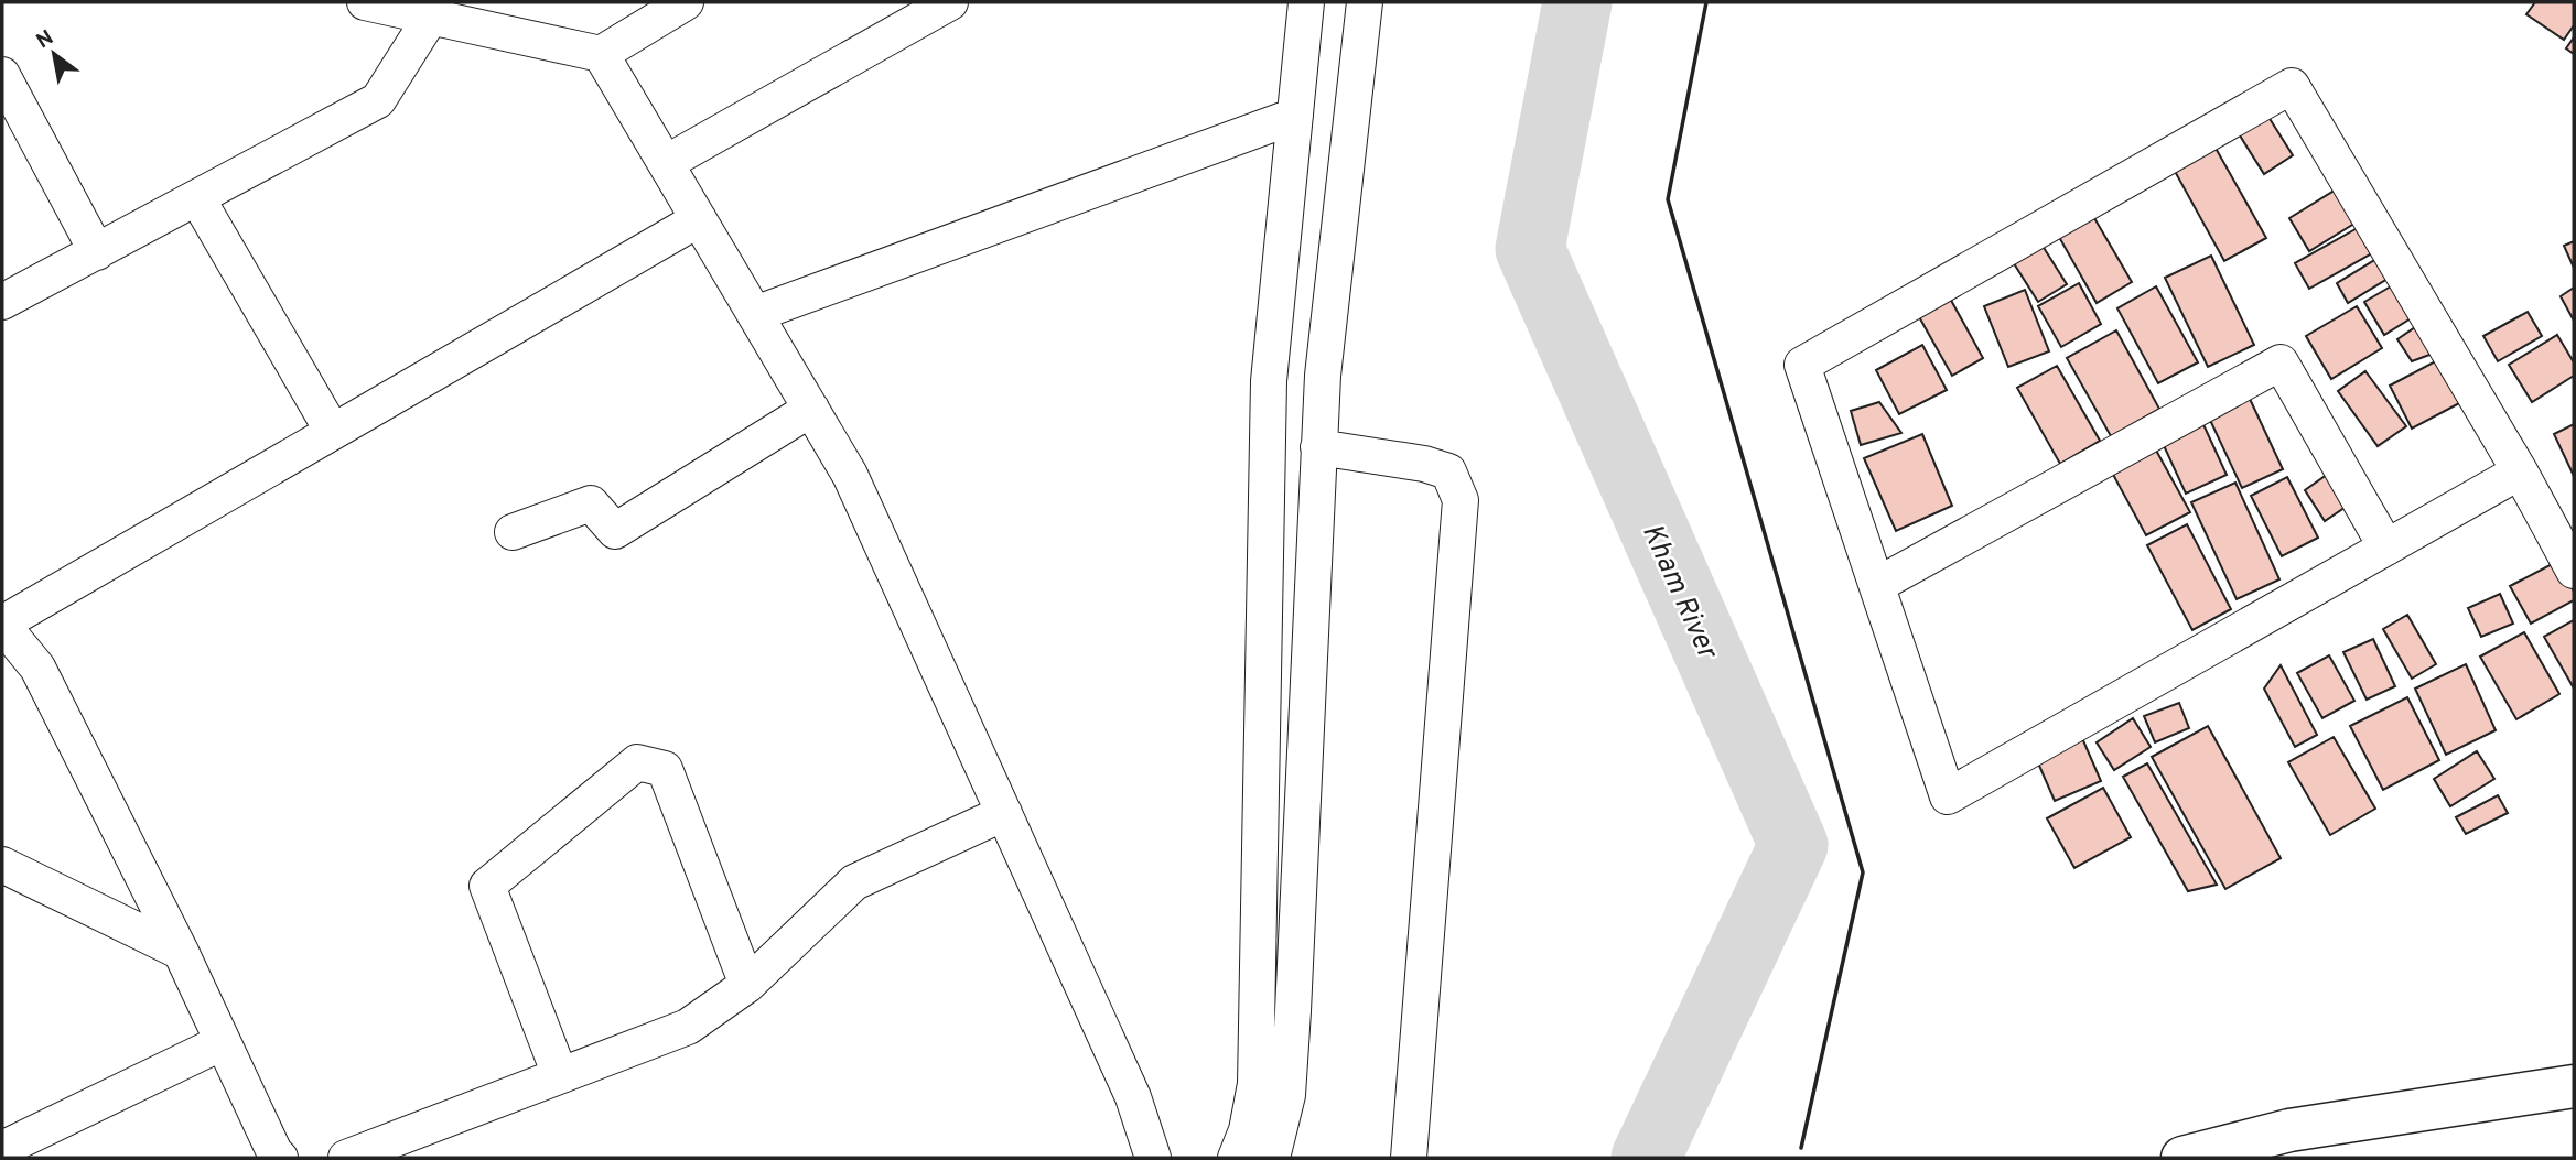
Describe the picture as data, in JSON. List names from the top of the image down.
{
  "water": ["Kham River"],
  "north": "top left"
}
